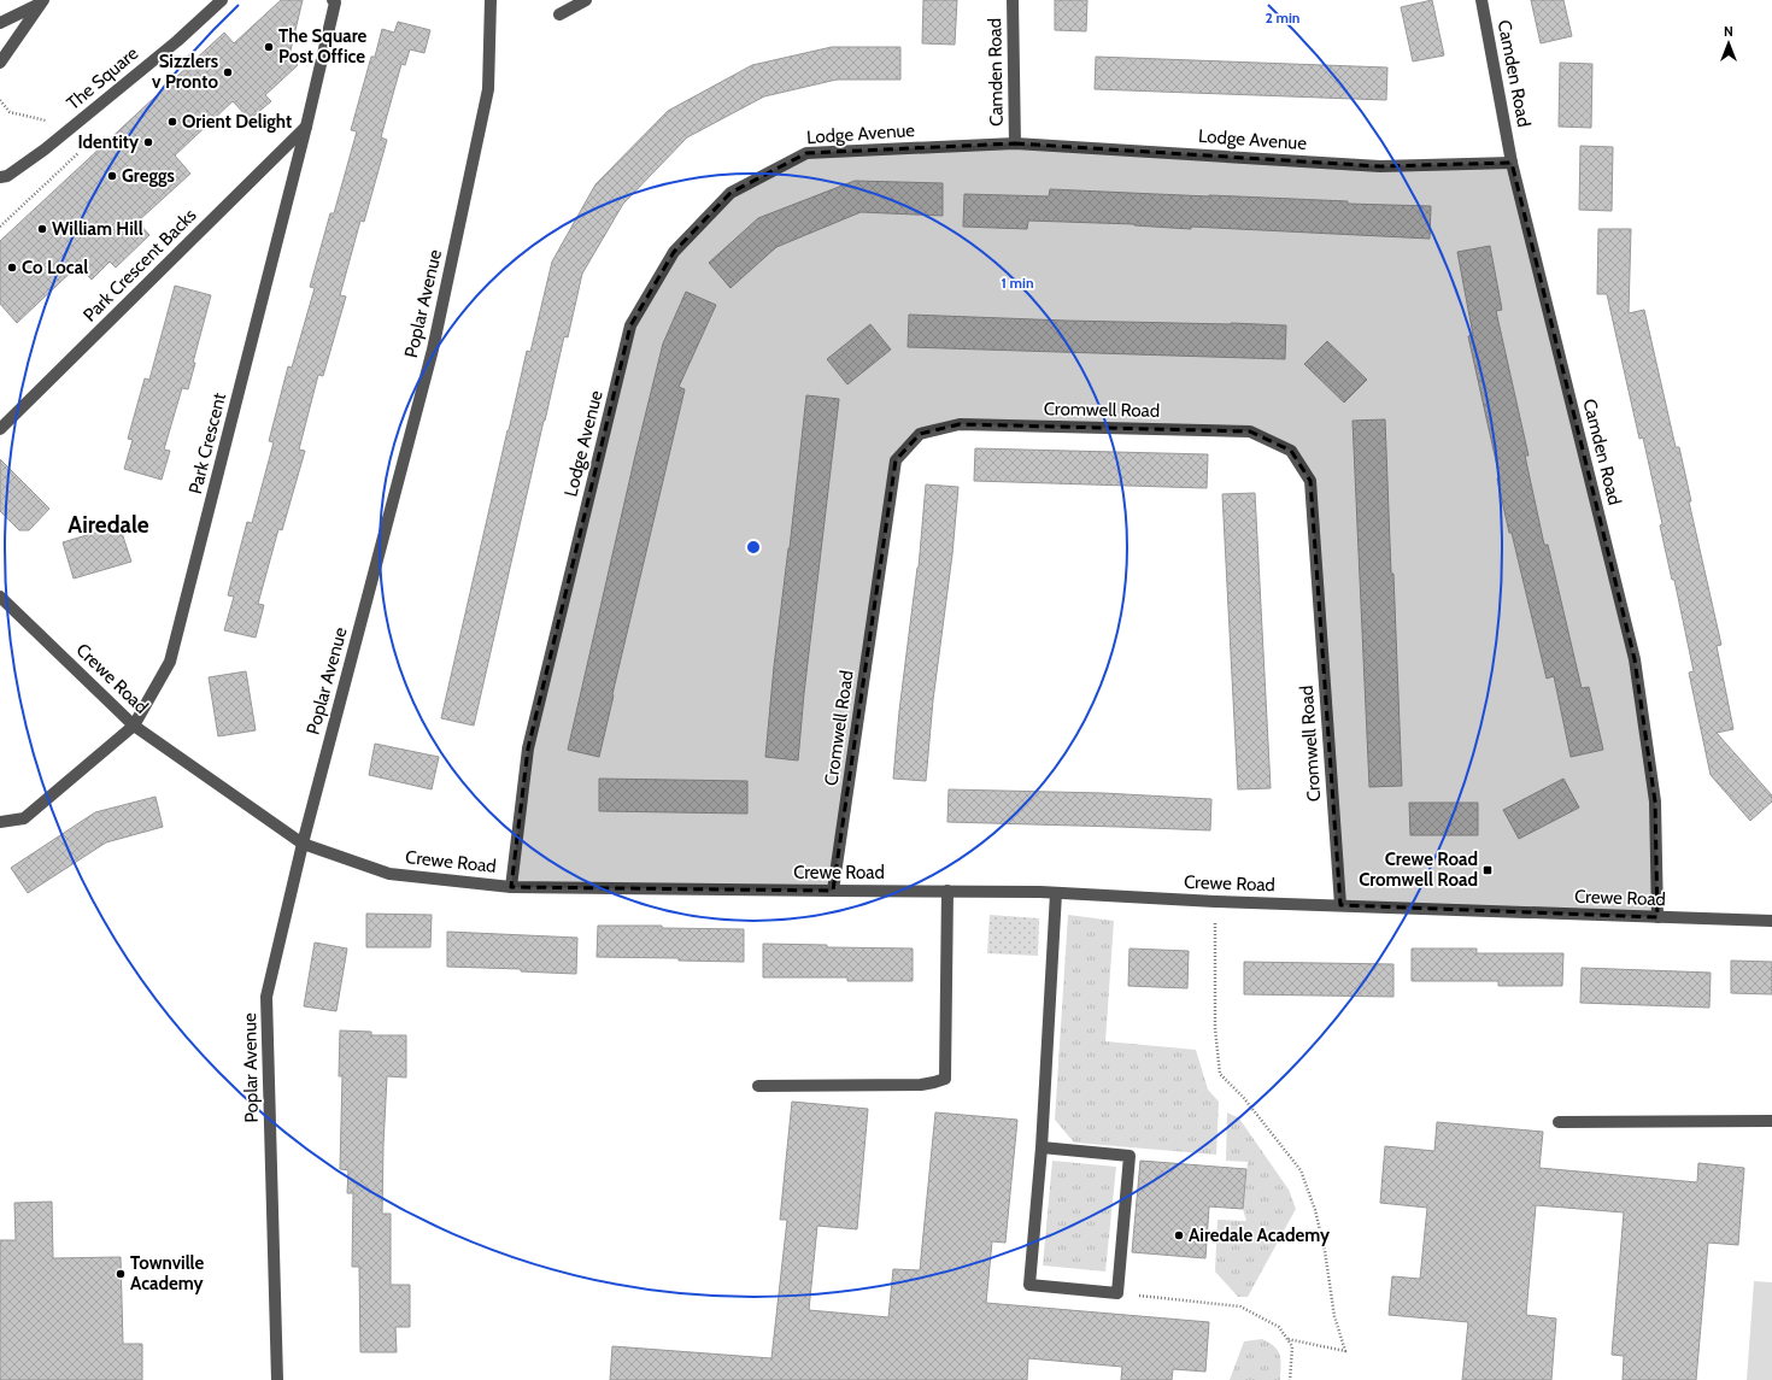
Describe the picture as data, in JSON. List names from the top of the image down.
{
  "streets": {
    "street": [
      "Camden Road",
      "The Square",
      "Lodge Avenue",
      "Park Crescent Backs",
      "Poplar Avenue",
      "Cromwell Road",
      "Park Crescent",
      "Crewe Road"
    ]
  },
  "crossings": [
    ["Camden Road", "Lodge Avenue"],
    ["Camden Road", "Crewe Road"],
    ["Lodge Avenue", "Crewe Road"],
    ["Park Crescent Backs", "Park Crescent"],
    ["Poplar Avenue", "Crewe Road"],
    ["Cromwell Road", "Crewe Road"],
    ["Park Crescent", "Crewe Road"]
  ],
  "districts": ["Airedale"],
  "places": {
    "other": [
      "The Square Post Office",
      "Sizzlers v Pronto",
      "Orient Delight",
      "Identity",
      "Greggs",
      "William Hill",
      "Co Local",
      "Airedale Academy",
      "Townville Academy"
    ],
    "transit": ["Crewe Road Cromwell Road"]
  },
  "north": "top",
  "rings": ["2 min", "1 min"]
}
